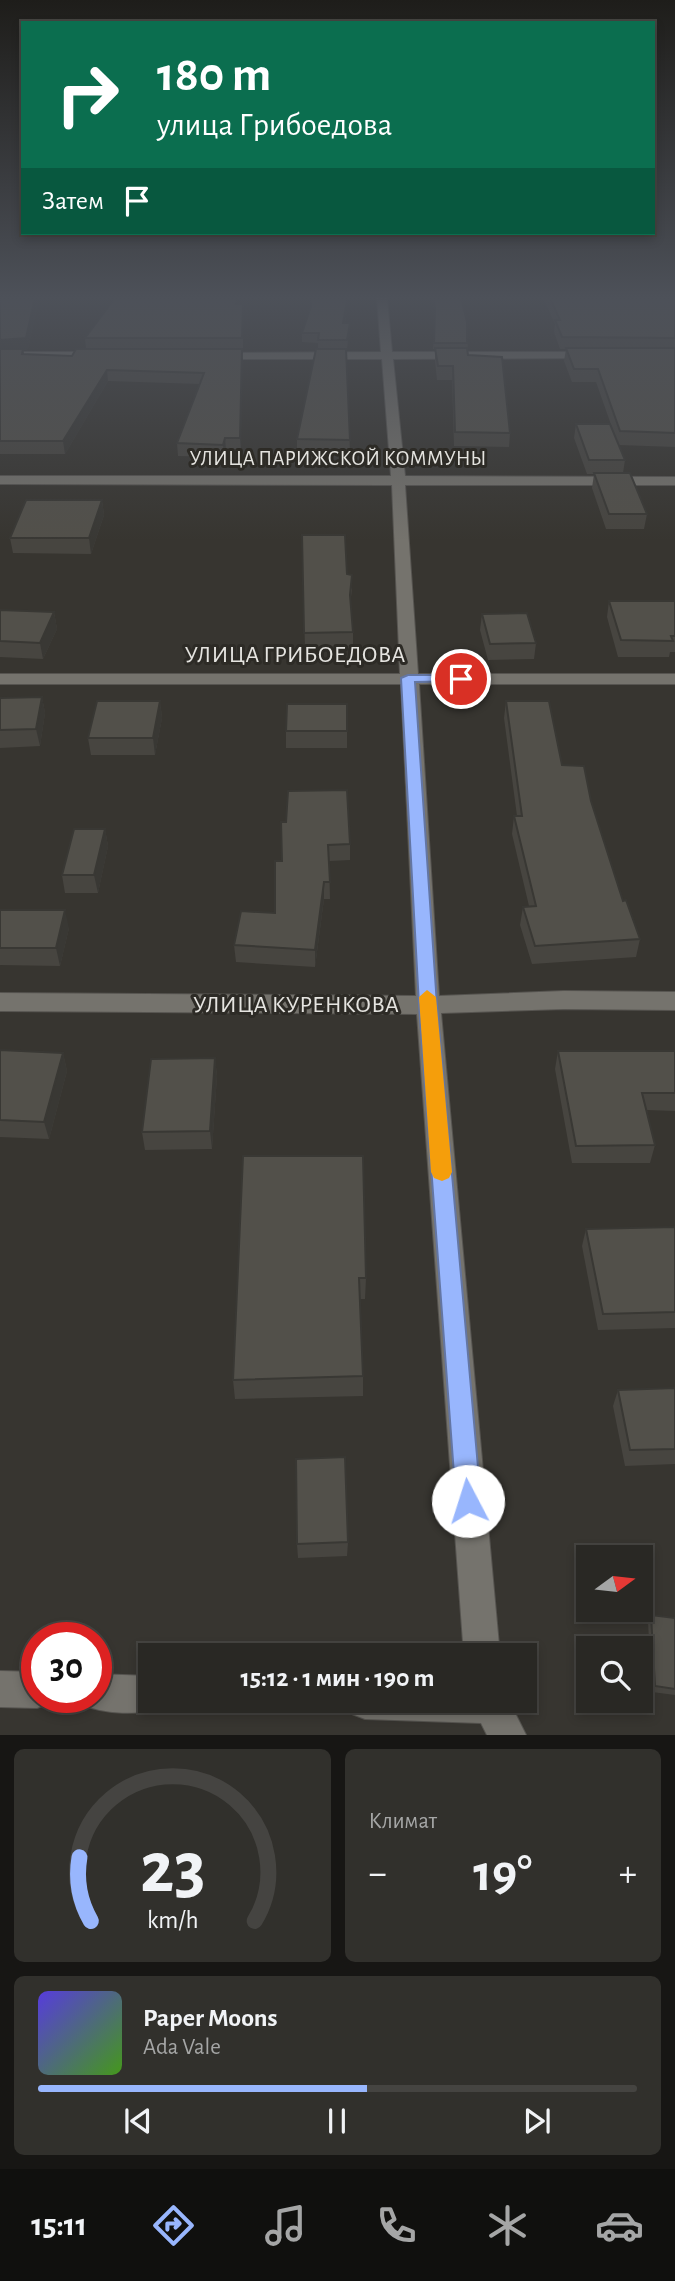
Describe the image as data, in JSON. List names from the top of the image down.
{
  "streets": {
    "street": ["УЛИЦА ПАРИЖСКОЙ КОММУНЫ", "УЛИЦА ГРИБОЕДОВА", "УЛИЦА КУРЕНКОВА"]
  },
  "north": "right",
  "page": {
    "turn": ["180 m", "улица Грибоедова"],
    "then": "Затем",
    "limit": "30",
    "trip": "15:12 · 1 мин · 190 m",
    "tile": "Климат",
    "heat": ["−", "19°", "+"],
    "song": ["Paper Moons", "Ada Vale"],
    "tabs": "15:11",
    "gauge": ["23", "km/h"]
  }
}
